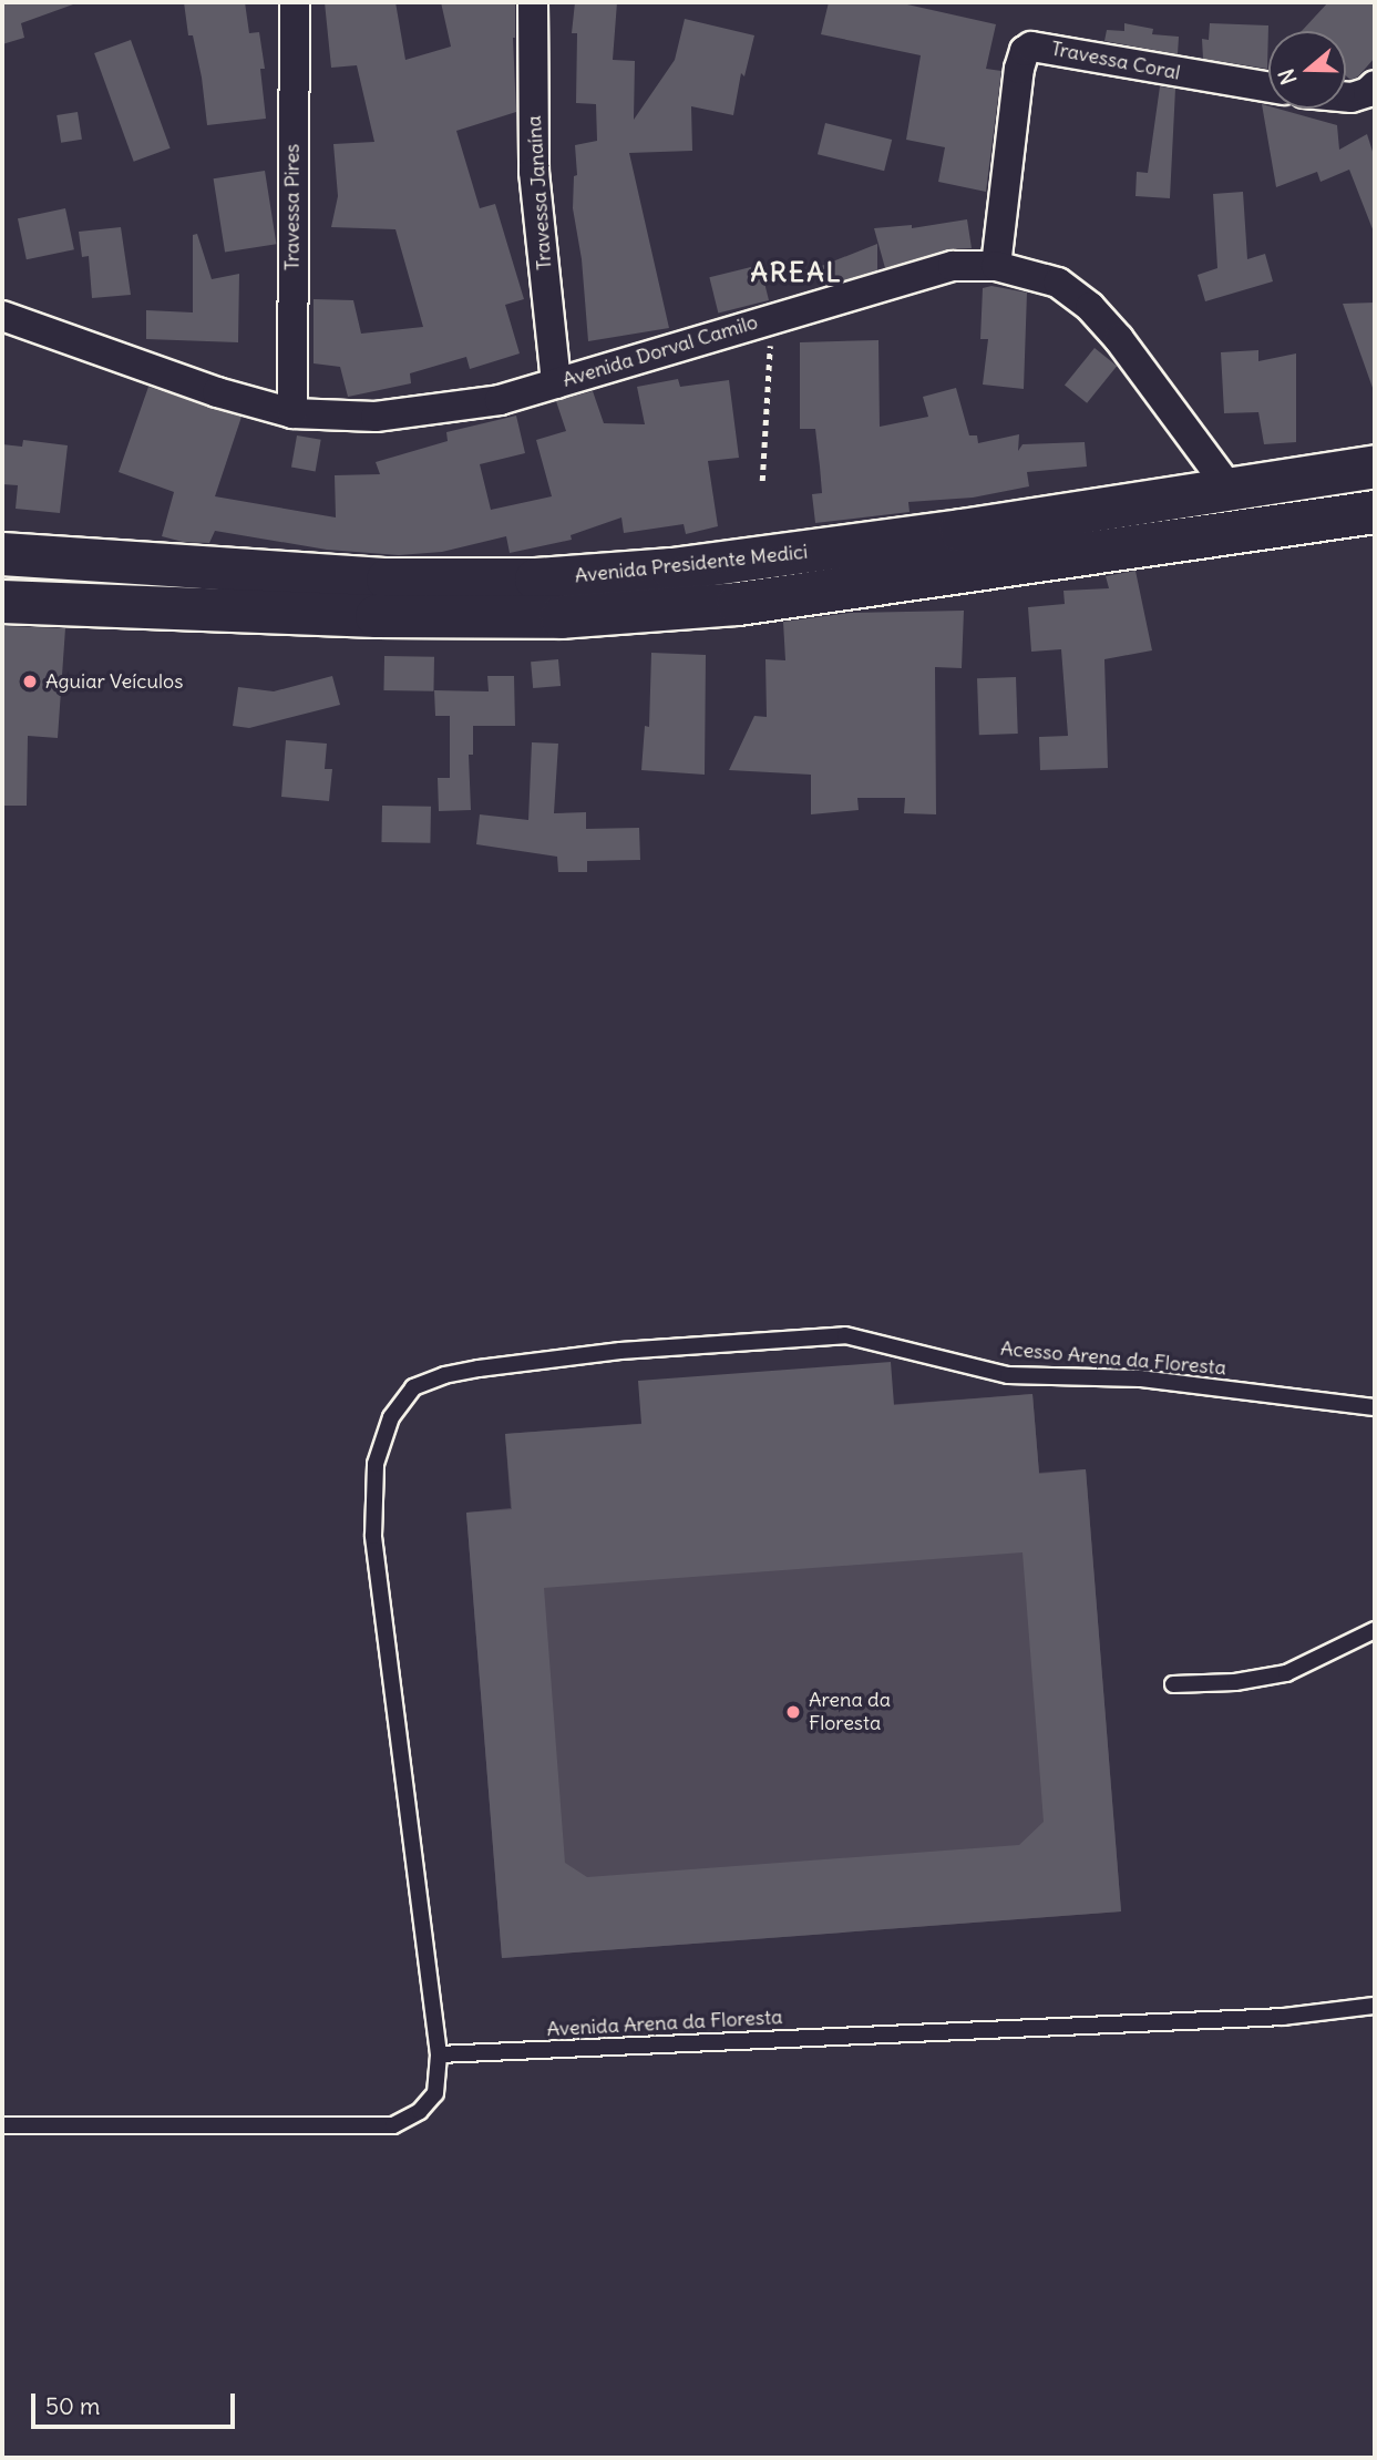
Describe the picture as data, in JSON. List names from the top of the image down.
{
  "streets": {
    "main road": ["Avenida Presidente Medici"],
    "street": [
      "Travessa Coral",
      "Travessa Janaína",
      "Travessa Pires",
      "Avenida Dorval Camilo"
    ],
    "lane": ["Acesso Arena da Floresta", "Avenida Arena da Floresta"]
  },
  "crossings": [
    ["Travessa Coral", "Avenida Dorval Camilo"],
    ["Travessa Janaína", "Avenida Dorval Camilo"],
    ["Travessa Pires", "Avenida Dorval Camilo"],
    ["Avenida Dorval Camilo", "Avenida Presidente Medici"],
    ["Acesso Arena da Floresta", "Avenida Arena da Floresta"]
  ],
  "districts": ["AREAL"],
  "places": ["Aguiar Veículos", "Arena da Floresta"],
  "scale_bar": "50 m",
  "north": "left"
}
